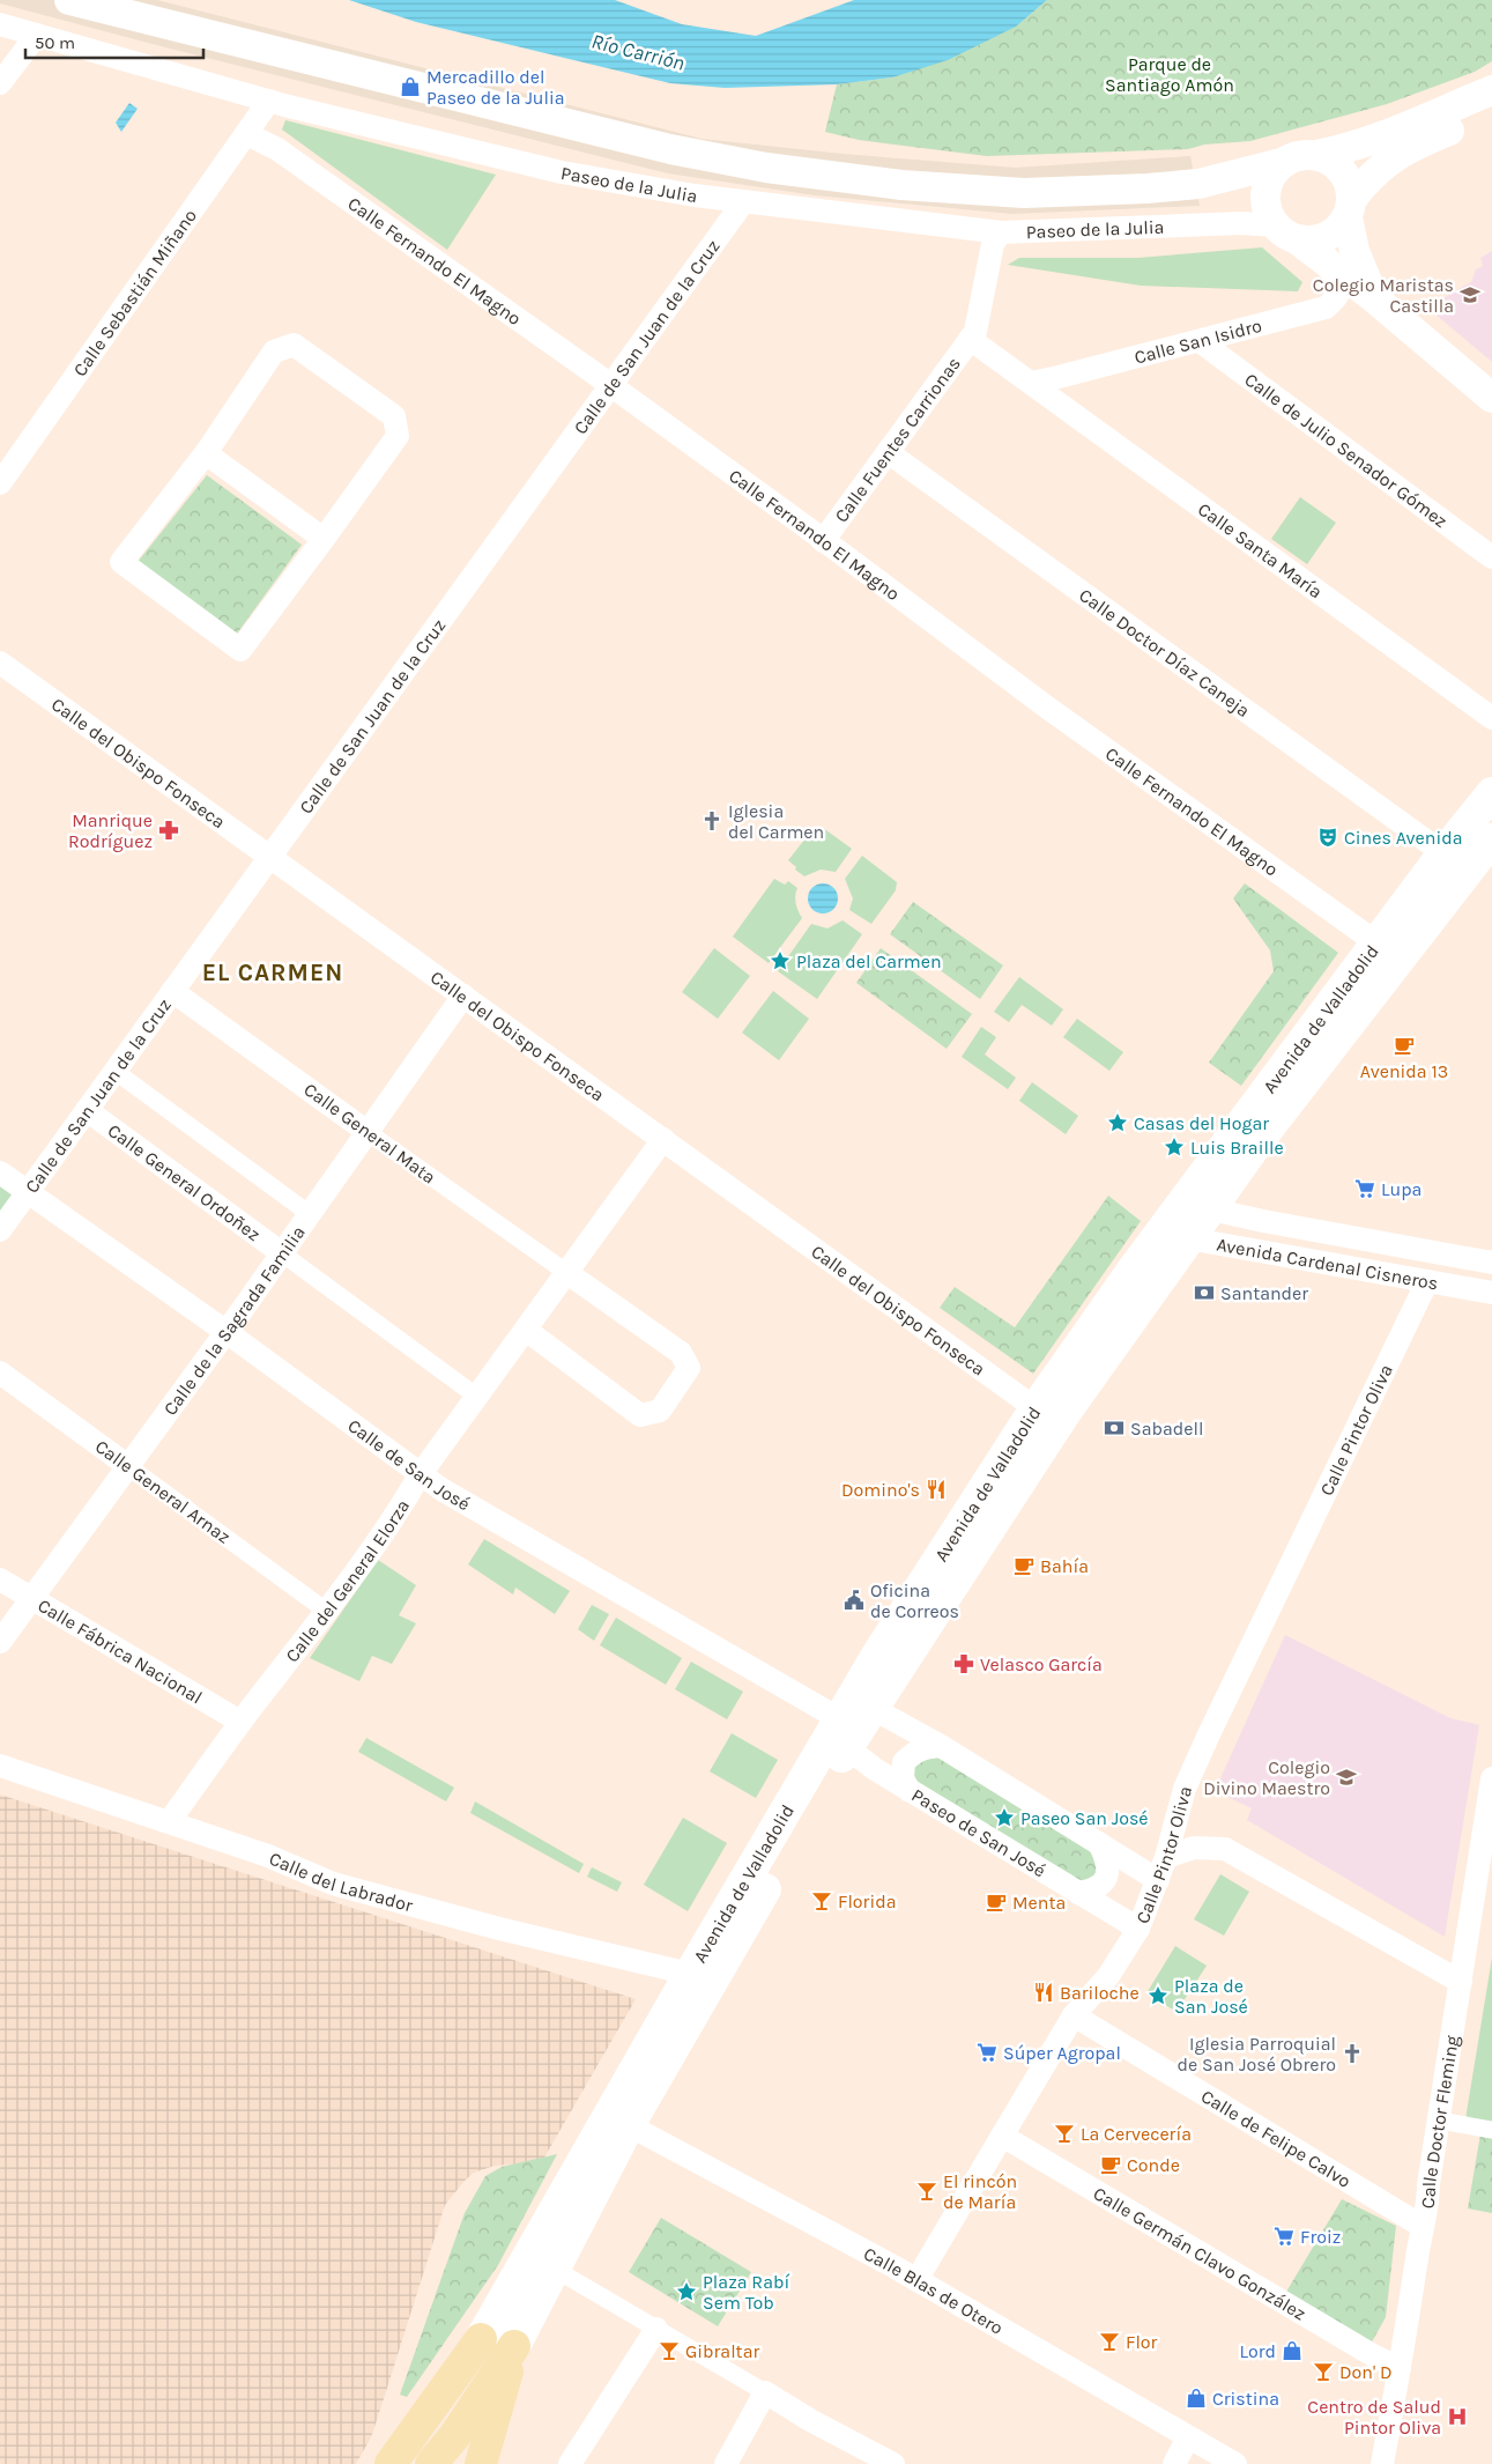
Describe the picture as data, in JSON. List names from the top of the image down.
{
  "streets": {
    "main road": ["Avenida de Valladolid"],
    "street": [
      "Paseo de la Julia",
      "Calle Fernando El Magno",
      "Calle Sebastián Miñano",
      "Calle de San Juan de la Cruz",
      "Calle San Isidro",
      "Calle Fuentes Carrionas",
      "Calle de Julio Senador Gómez",
      "Calle Santa María",
      "Calle Doctor Díaz Caneja",
      "Calle del Obispo Fonseca",
      "Calle General Mata",
      "Calle General Ordoñez",
      "Avenida Cardenal Cisneros",
      "Calle de la Sagrada Familia",
      "Calle Pintor Oliva",
      "Calle de San José",
      "Calle General Arnaz",
      "Calle del General Elorza",
      "Calle Fábrica Nacional",
      "Paseo de San José",
      "Calle del Labrador",
      "Calle Doctor Fleming",
      "Calle de Felipe Calvo",
      "Calle Germán Clavo González",
      "Calle Blas de Otero"
    ]
  },
  "crossings": [
    ["Paseo de la Julia", "Calle Sebastián Miñano"],
    ["Paseo de la Julia", "Calle de San Juan de la Cruz"],
    ["Paseo de la Julia", "Calle San Isidro"],
    ["Paseo de la Julia", "Calle Fuentes Carrionas"],
    ["Calle Fernando El Magno", "Calle Sebastián Miñano"],
    ["Calle Fernando El Magno", "Calle de San Juan de la Cruz"],
    ["Calle Fernando El Magno", "Calle Fuentes Carrionas"],
    ["Calle Fernando El Magno", "Avenida de Valladolid"],
    ["Calle de San Juan de la Cruz", "Calle del Obispo Fonseca"],
    ["Calle de San Juan de la Cruz", "Calle General Mata"],
    ["Calle de San Juan de la Cruz", "Calle General Ordoñez"],
    ["Calle de San Juan de la Cruz", "Calle de San José"],
    ["Calle San Isidro", "Calle de Julio Senador Gómez"],
    ["Calle San Isidro", "Calle Santa María"],
    ["Calle Fuentes Carrionas", "Calle Santa María"],
    ["Calle Fuentes Carrionas", "Calle Doctor Díaz Caneja"],
    ["Calle Doctor Díaz Caneja", "Avenida de Valladolid"],
    ["Calle del Obispo Fonseca", "Avenida de Valladolid"],
    ["Calle del Obispo Fonseca", "Calle de la Sagrada Familia"],
    ["Calle del Obispo Fonseca", "Calle del General Elorza"],
    ["Avenida de Valladolid", "Avenida Cardenal Cisneros"],
    ["Avenida de Valladolid", "Calle de San José"],
    ["Avenida de Valladolid", "Paseo de San José"],
    ["Avenida de Valladolid", "Calle del Labrador"],
    ["Avenida de Valladolid", "Calle Blas de Otero"],
    ["Calle General Mata", "Calle de la Sagrada Familia"],
    ["Calle General Mata", "Calle del General Elorza"],
    ["Calle General Ordoñez", "Calle de la Sagrada Familia"],
    ["Calle General Ordoñez", "Calle del General Elorza"],
    ["Avenida Cardenal Cisneros", "Calle Pintor Oliva"],
    ["Calle de la Sagrada Familia", "Calle de San José"],
    ["Calle de la Sagrada Familia", "Calle General Arnaz"],
    ["Calle de la Sagrada Familia", "Calle Fábrica Nacional"],
    ["Calle Pintor Oliva", "Paseo de San José"],
    ["Calle Pintor Oliva", "Calle de Felipe Calvo"],
    ["Calle Pintor Oliva", "Calle Germán Clavo González"],
    ["Calle Pintor Oliva", "Calle Blas de Otero"],
    ["Calle de San José", "Calle del General Elorza"],
    ["Calle de San José", "Paseo de San José"],
    ["Calle General Arnaz", "Calle del General Elorza"],
    ["Calle del General Elorza", "Calle Fábrica Nacional"],
    ["Calle del General Elorza", "Calle del Labrador"],
    ["Calle Doctor Fleming", "Calle de Felipe Calvo"],
    ["Calle Doctor Fleming", "Calle Germán Clavo González"]
  ],
  "districts": ["EL CARMEN"],
  "water": ["Río Carrión"],
  "parks": ["Parque de Santiago Amón"],
  "places": {
    "shop": ["Mercadillo del Paseo de la Julia", "Lord", "Cristina"],
    "school or university": ["Colegio Maristas Castilla", "Colegio Divino Maestro"],
    "church": ["Iglesia del Carmen", "Iglesia Parroquial de San José Obrero"],
    "pharmacy": ["Manrique Rodríguez", "Velasco García"],
    "theatre": ["Cines Avenida"],
    "place": [
      "Plaza del Carmen",
      "Casas del Hogar",
      "Luis Braille",
      "Paseo San José",
      "Plaza de San José",
      "Plaza Rabí Sem Tob"
    ],
    "cafe": [
      "Avenida 13",
      "Bahía",
      "Menta",
      "Conde"
    ],
    "supermarket": ["Lupa", "Súper Agropal", "Froiz"],
    "bank": ["Santander", "Sabadell"],
    "restaurant": ["Domino's", "Bariloche"],
    "public building": ["Oficina de Correos"],
    "bar": [
      "Florida",
      "La Cervecería",
      "El rincón de María",
      "Flor",
      "Gibraltar",
      "Don' D"
    ],
    "hospital": ["Centro de Salud Pintor Oliva"]
  },
  "scale_bar": "50 m"
}
